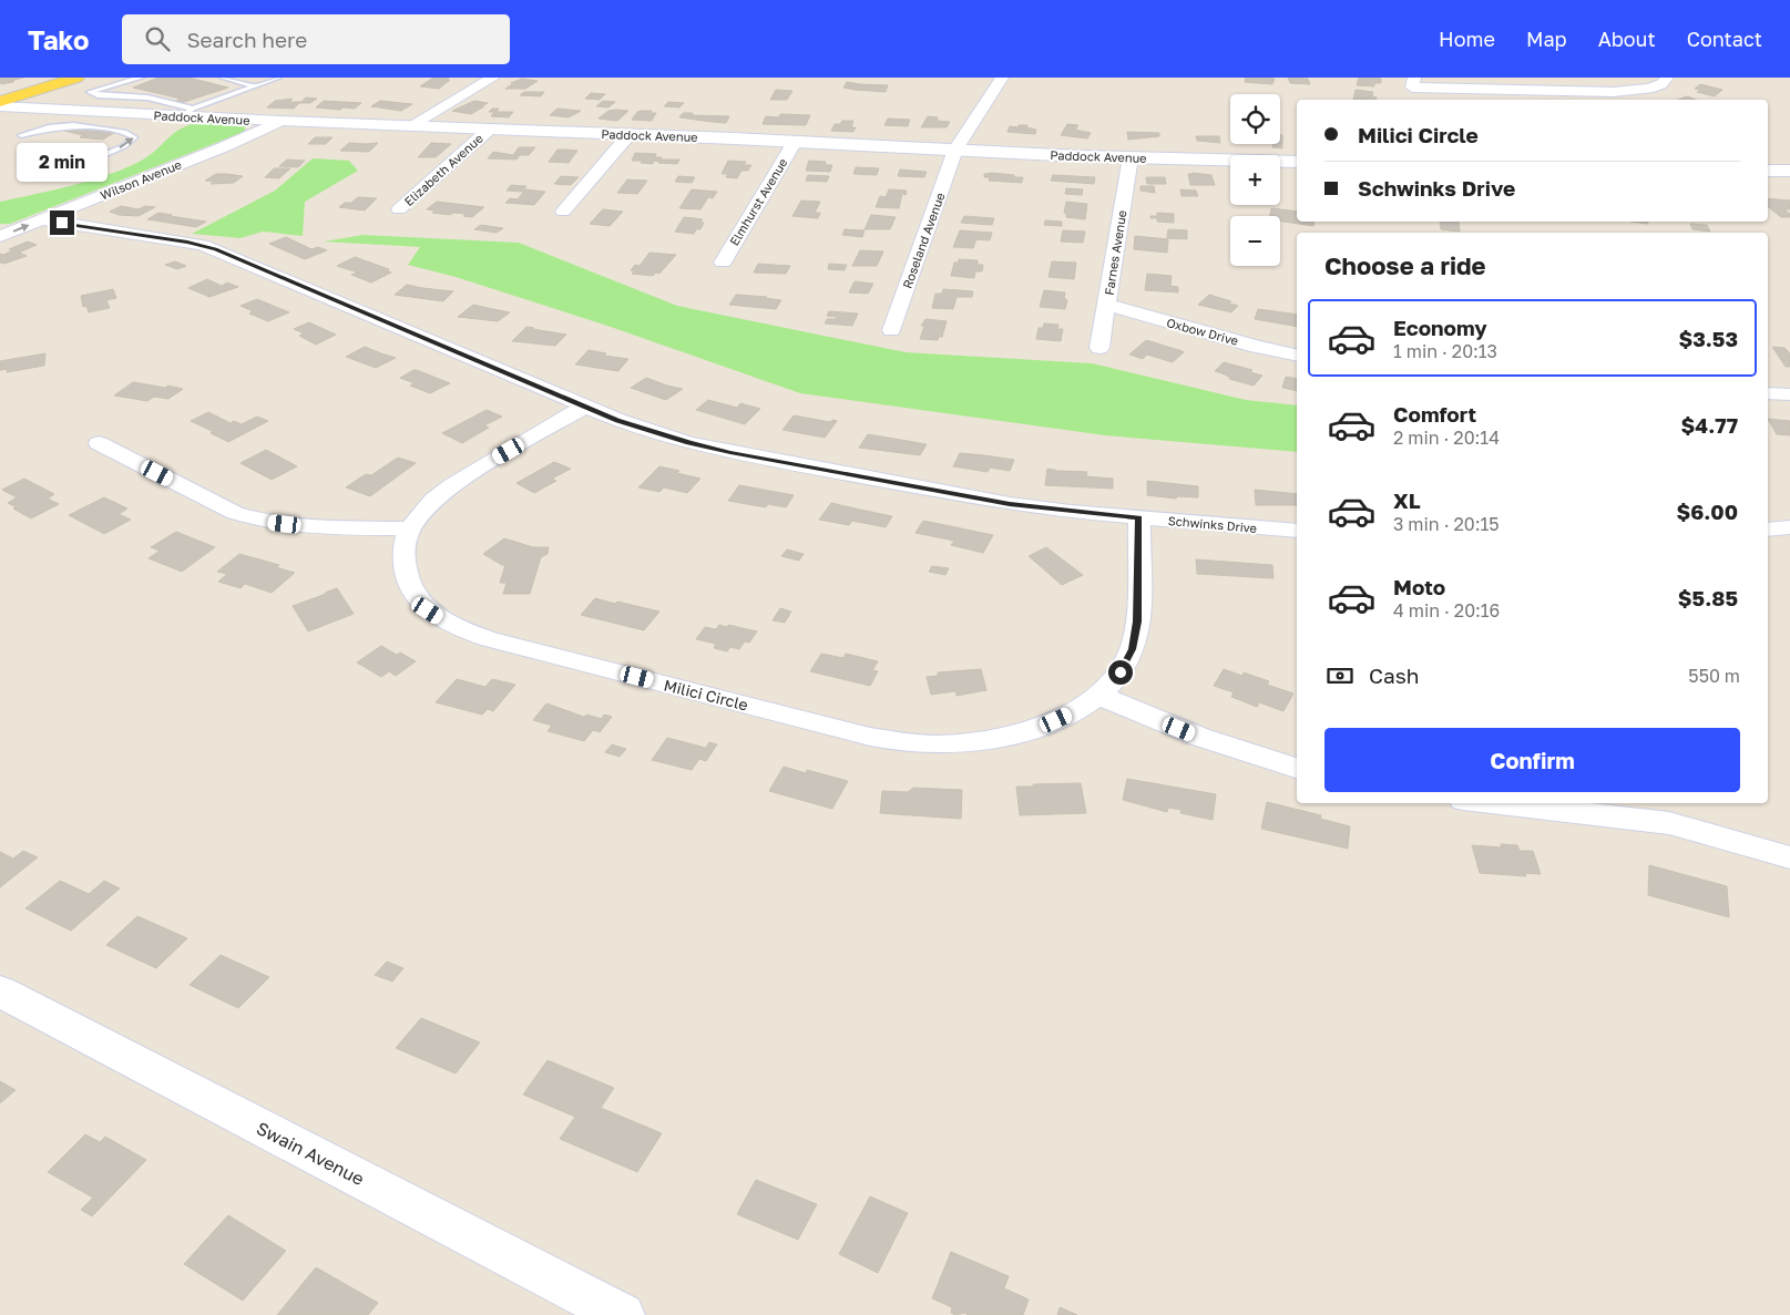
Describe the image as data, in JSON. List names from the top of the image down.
{
  "streets": {
    "main road": ["Paddock Avenue", "Swain Avenue"],
    "street": [
      "Elizabeth Avenue",
      "Wilson Avenue",
      "Elmhurst Avenue",
      "Roseland Avenue",
      "Farnes Avenue",
      "Oxbow Drive",
      "Schwinks Drive",
      "Milici Circle"
    ]
  },
  "crossings": [
    ["Paddock Avenue", "Elizabeth Avenue"],
    ["Paddock Avenue", "Wilson Avenue"],
    ["Paddock Avenue", "Elmhurst Avenue"],
    ["Paddock Avenue", "Roseland Avenue"],
    ["Paddock Avenue", "Farnes Avenue"],
    ["Wilson Avenue", "Schwinks Drive"],
    ["Farnes Avenue", "Oxbow Drive"],
    ["Schwinks Drive", "Milici Circle"]
  ],
  "page": {
    "header": "Tako",
    "search": "Search here",
    "nav": [
      "Home",
      "Map",
      "About",
      "Contact"
    ],
    "map_buttons": ["+", "−"],
    "banner": ["Milici Circle", "Schwinks Drive"],
    "bubble": "2 min",
    "heading": "Choose a ride",
    "list": [
      {
        "name": "Economy",
        "note": "1 min · 20:13",
        "value": "$3.53"
      },
      {
        "name": "Comfort",
        "note": "2 min · 20:14",
        "value": "$4.77"
      },
      {
        "name": "XL",
        "note": "3 min · 20:15",
        "value": "$6.00"
      },
      {
        "name": "Moto",
        "note": "4 min · 20:16",
        "value": "$5.85"
      }
    ],
    "pay": ["Cash", "550 m"],
    "buttons": "Confirm"
  }
}
